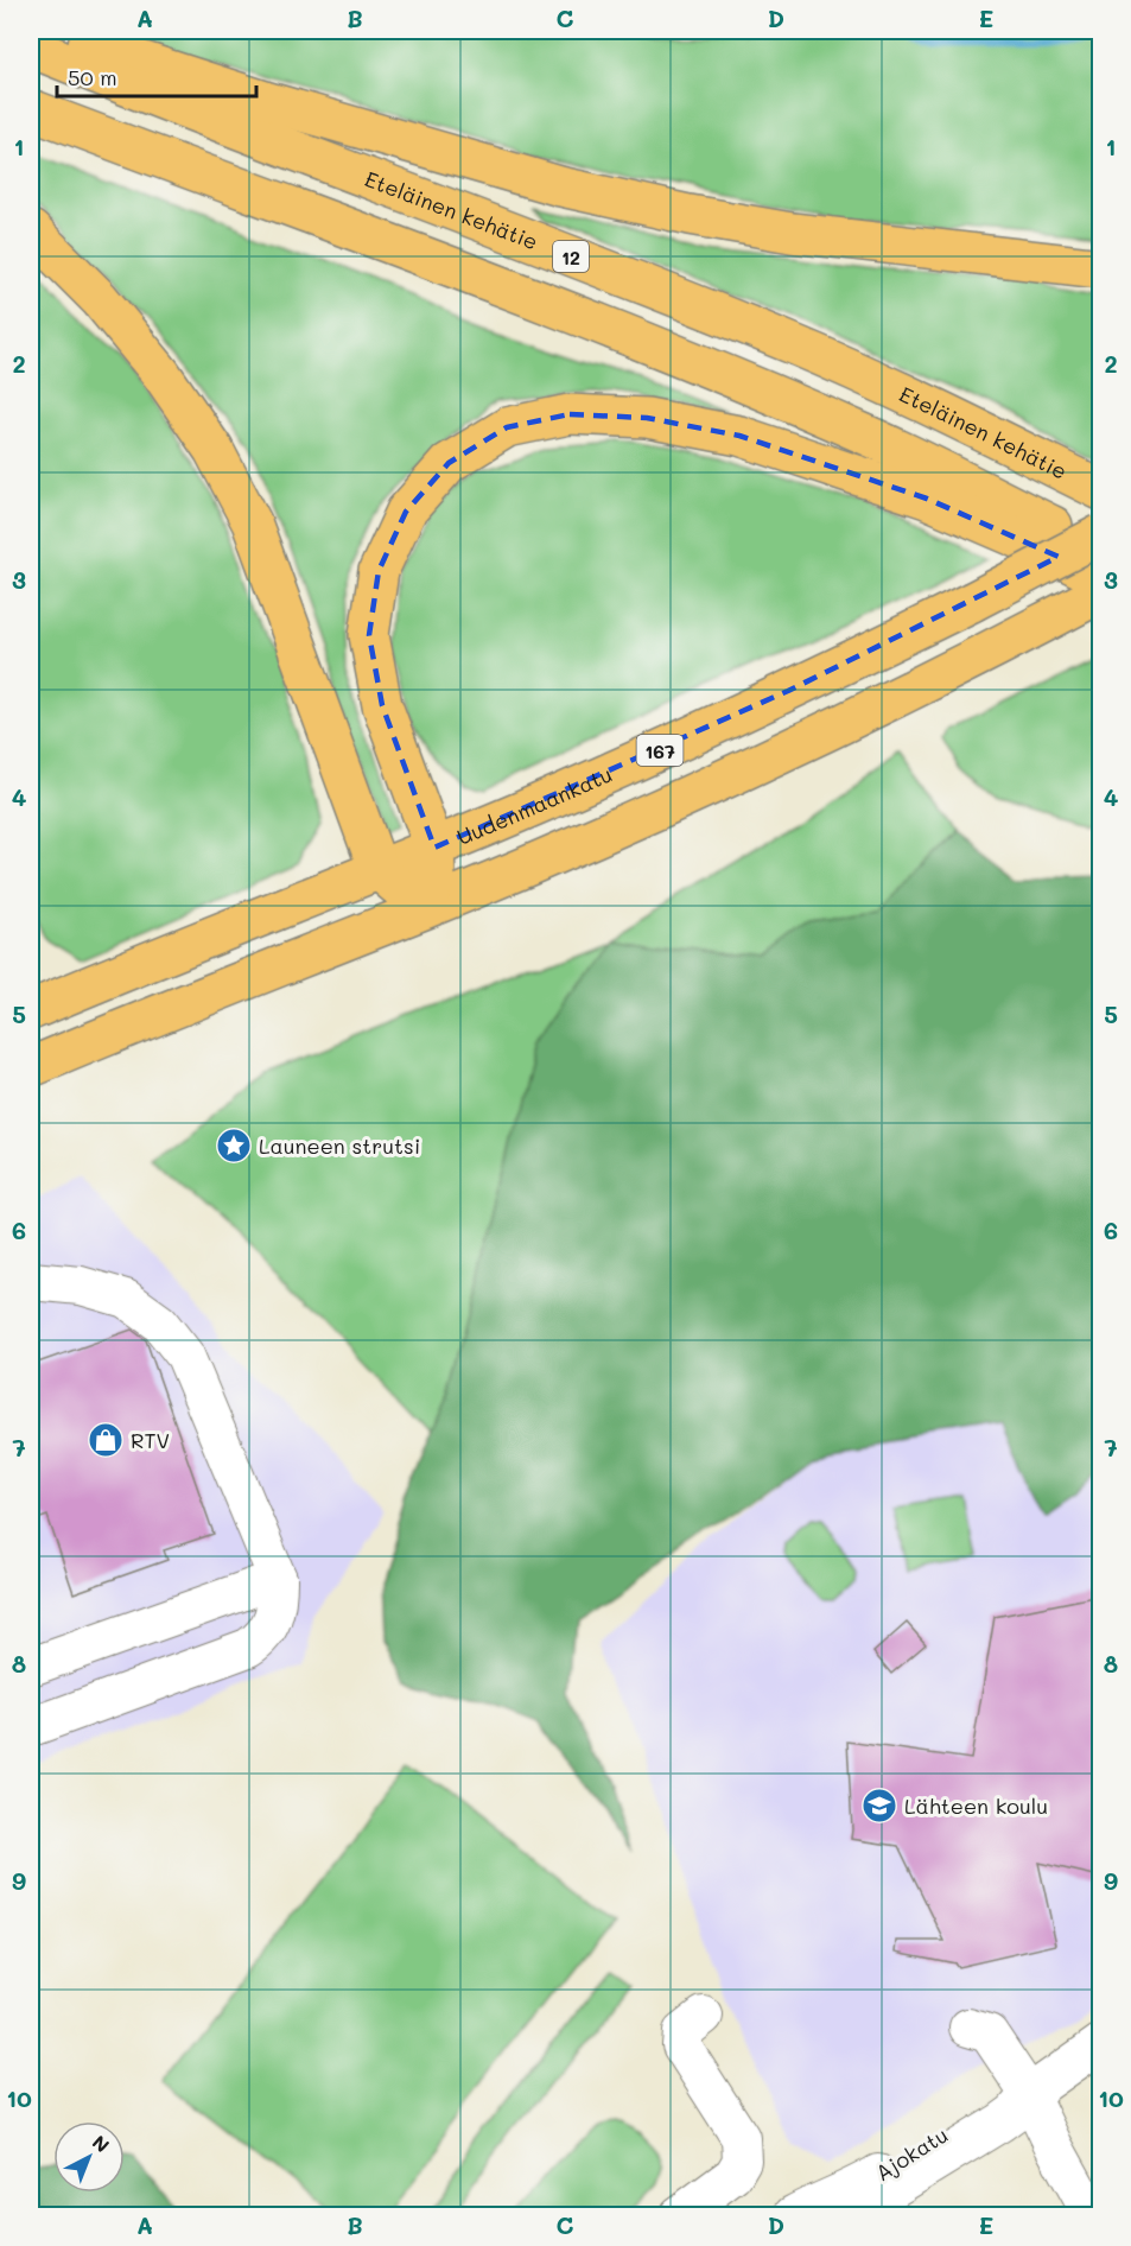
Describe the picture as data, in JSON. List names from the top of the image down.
{
  "streets": {
    "main road": [
      "Eteläinen kehätie",
      "12",
      "167",
      "Uudenmaankatu"
    ],
    "street": ["Ajokatu"]
  },
  "places": {
    "place": ["Launeen strutsi"],
    "shop": ["RTV"],
    "school or university": ["Lähteen koulu"]
  },
  "scale_bar": "50 m",
  "north": "top right",
  "grid": {
    "columns": [
      "A",
      "B",
      "C",
      "D",
      "E"
    ],
    "rows": [
      "1",
      "2",
      "3",
      "4",
      "5",
      "6",
      "7",
      "8",
      "9",
      "10"
    ]
  }
}
